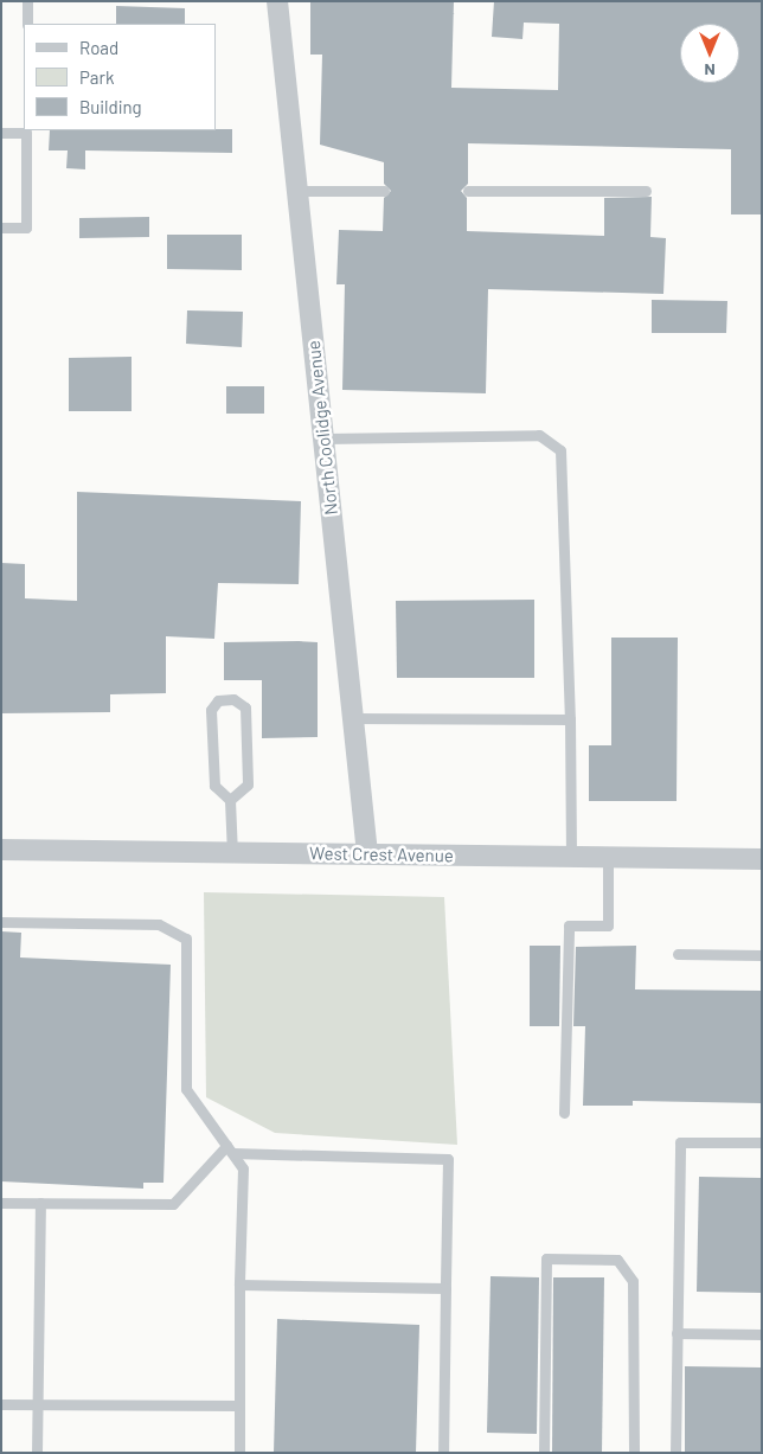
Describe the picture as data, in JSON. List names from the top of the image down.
{
  "streets": {
    "street": ["North Coolidge Avenue", "West Crest Avenue"]
  },
  "crossings": [
    ["North Coolidge Avenue", "West Crest Avenue"]
  ],
  "legend": ["Road", "Park", "Building"],
  "north": "bottom"
}
